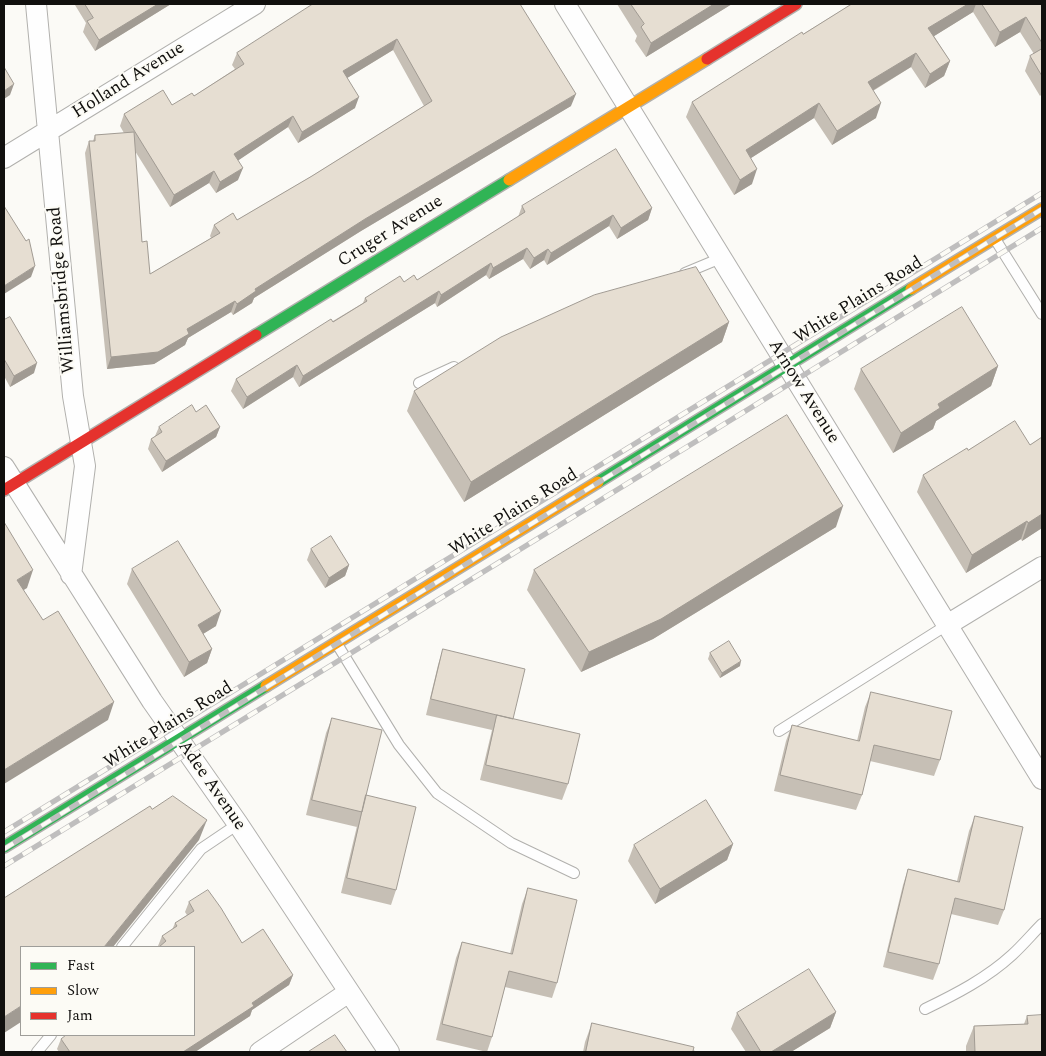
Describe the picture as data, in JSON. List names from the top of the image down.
{
  "streets": {
    "main road": ["Cruger Avenue", "White Plains Road"],
    "street": [
      "Holland Avenue",
      "Williamsbridge Road",
      "Arnow Avenue",
      "Adee Avenue"
    ]
  },
  "crossings": [
    ["Holland Avenue", "Williamsbridge Road"],
    ["Cruger Avenue", "Williamsbridge Road"],
    ["Cruger Avenue", "Arnow Avenue"],
    ["Cruger Avenue", "Adee Avenue"],
    ["Williamsbridge Road", "Adee Avenue"],
    ["White Plains Road", "Arnow Avenue"],
    ["White Plains Road", "Adee Avenue"]
  ],
  "legend": ["Fast", "Slow", "Jam"]
}
